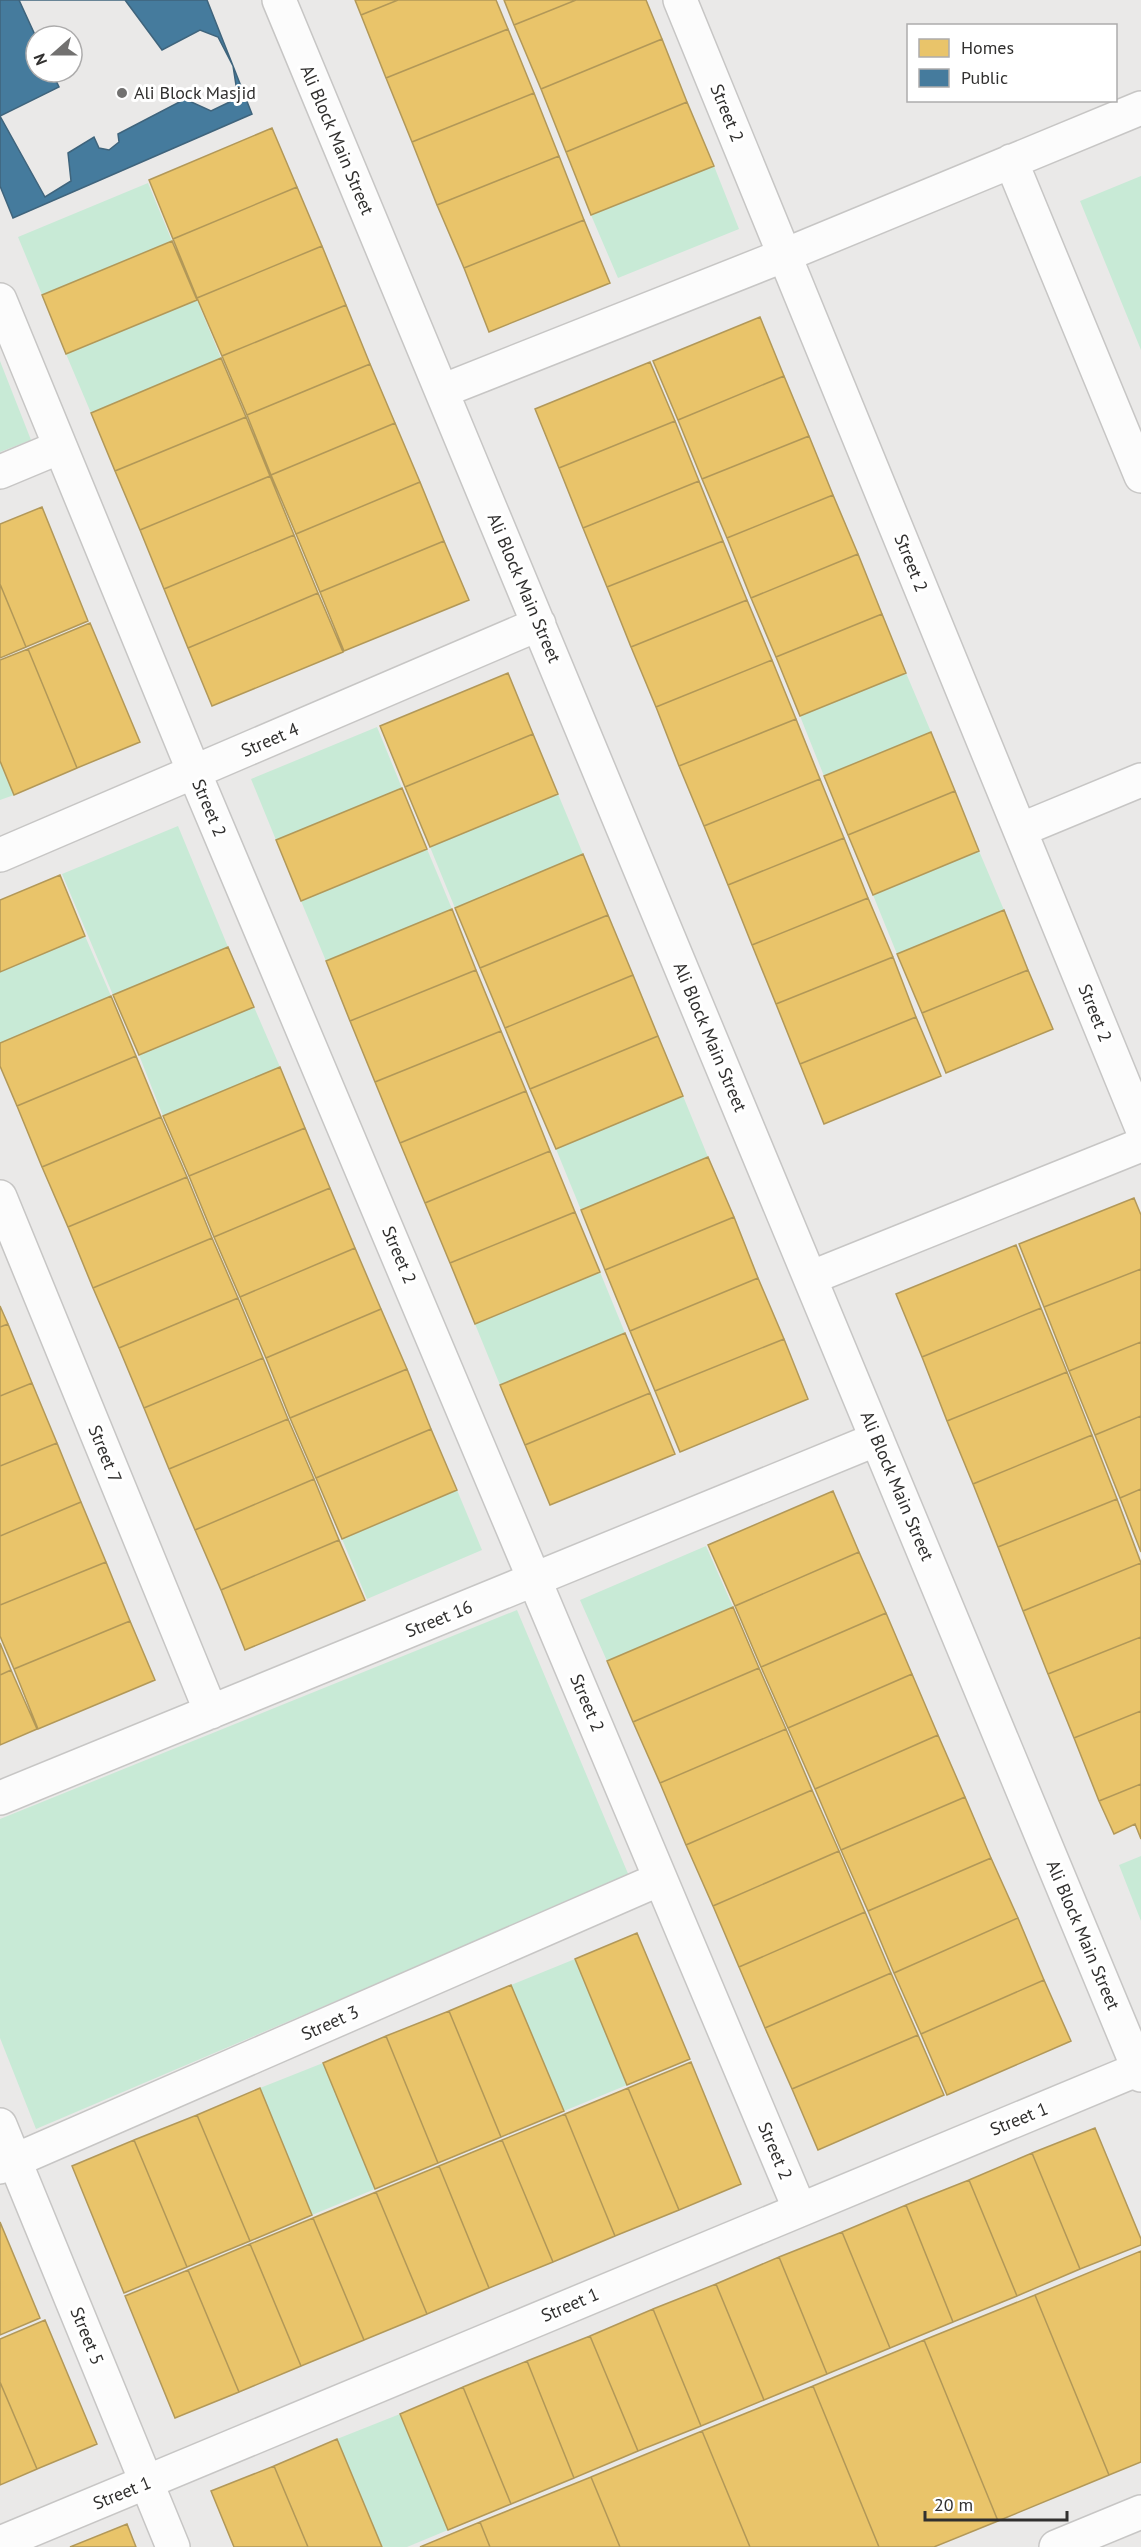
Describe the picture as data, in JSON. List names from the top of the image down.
{
  "streets": {
    "street": [
      "Street 2",
      "Ali Block Main Street",
      "Street 4",
      "Street 7",
      "Street 16",
      "Street 3",
      "Street 1",
      "Street 5"
    ]
  },
  "crossings": [
    ["Street 2", "Street 4"],
    ["Street 2", "Street 16"],
    ["Street 2", "Street 3"],
    ["Street 2", "Street 1"],
    ["Ali Block Main Street", "Street 4"],
    ["Ali Block Main Street", "Street 16"],
    ["Ali Block Main Street", "Street 1"],
    ["Street 7", "Street 16"],
    ["Street 3", "Street 5"],
    ["Street 1", "Street 5"]
  ],
  "places": ["Ali Block Masjid"],
  "legend": ["Homes", "Public"],
  "scale_bar": "20 m",
  "north": "left"
}
